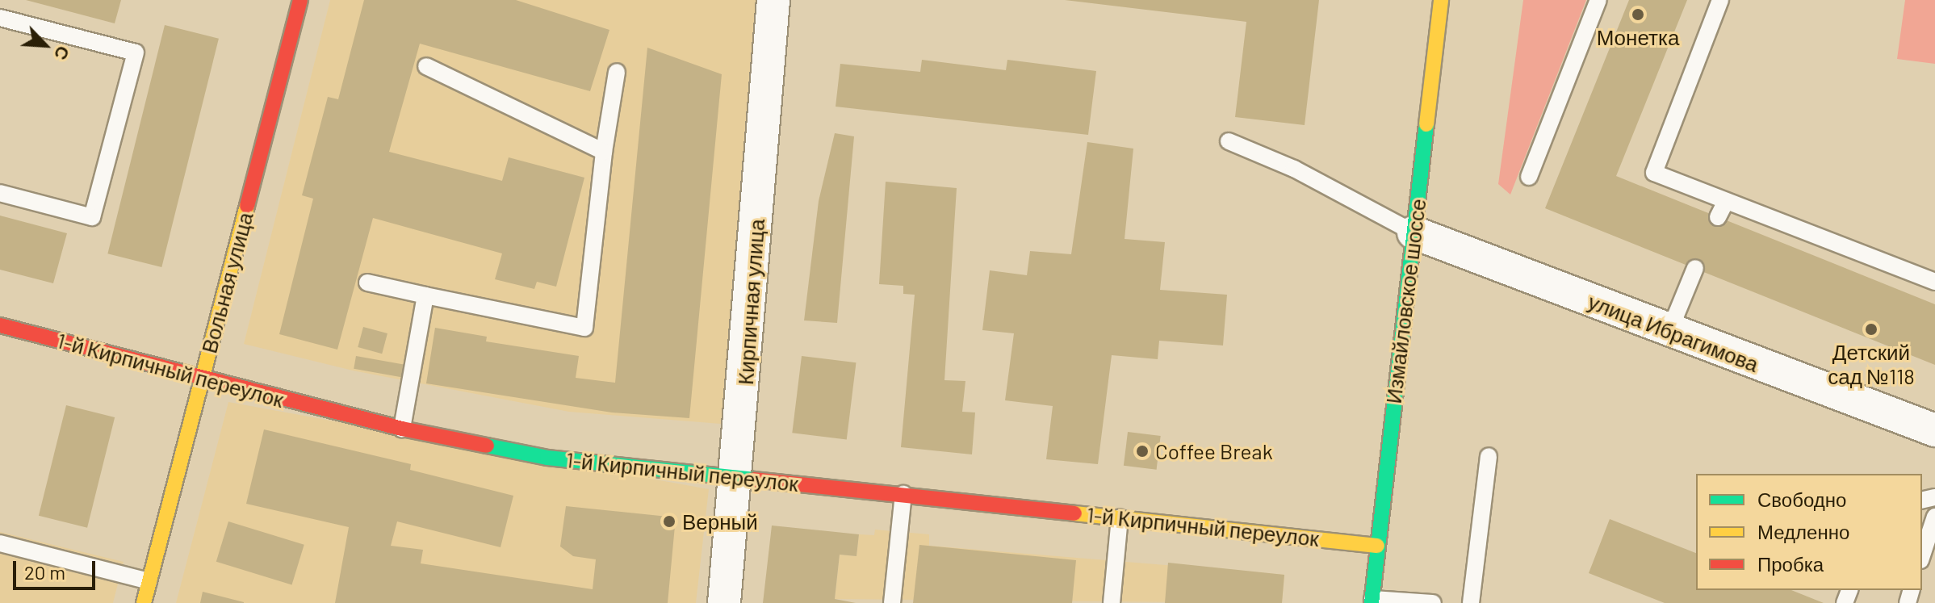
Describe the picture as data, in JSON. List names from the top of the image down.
{
  "streets": {
    "street": [
      "Вольная улица",
      "Измайловское шоссе",
      "Кирпичная улица",
      "улица Ибрагимова",
      "1-й Кирпичный переулок"
    ]
  },
  "crossings": [
    ["Вольная улица", "1-й Кирпичный переулок"],
    ["Измайловское шоссе", "улица Ибрагимова"],
    ["Измайловское шоссе", "1-й Кирпичный переулок"],
    ["Кирпичная улица", "1-й Кирпичный переулок"]
  ],
  "places": [
    "Монетка",
    "Детский сад №118",
    "Coffee Break",
    "Верный"
  ],
  "legend": ["Свободно", "Медленно", "Пробка"],
  "scale_bar": "20 m",
  "north": "bottom right"
}
